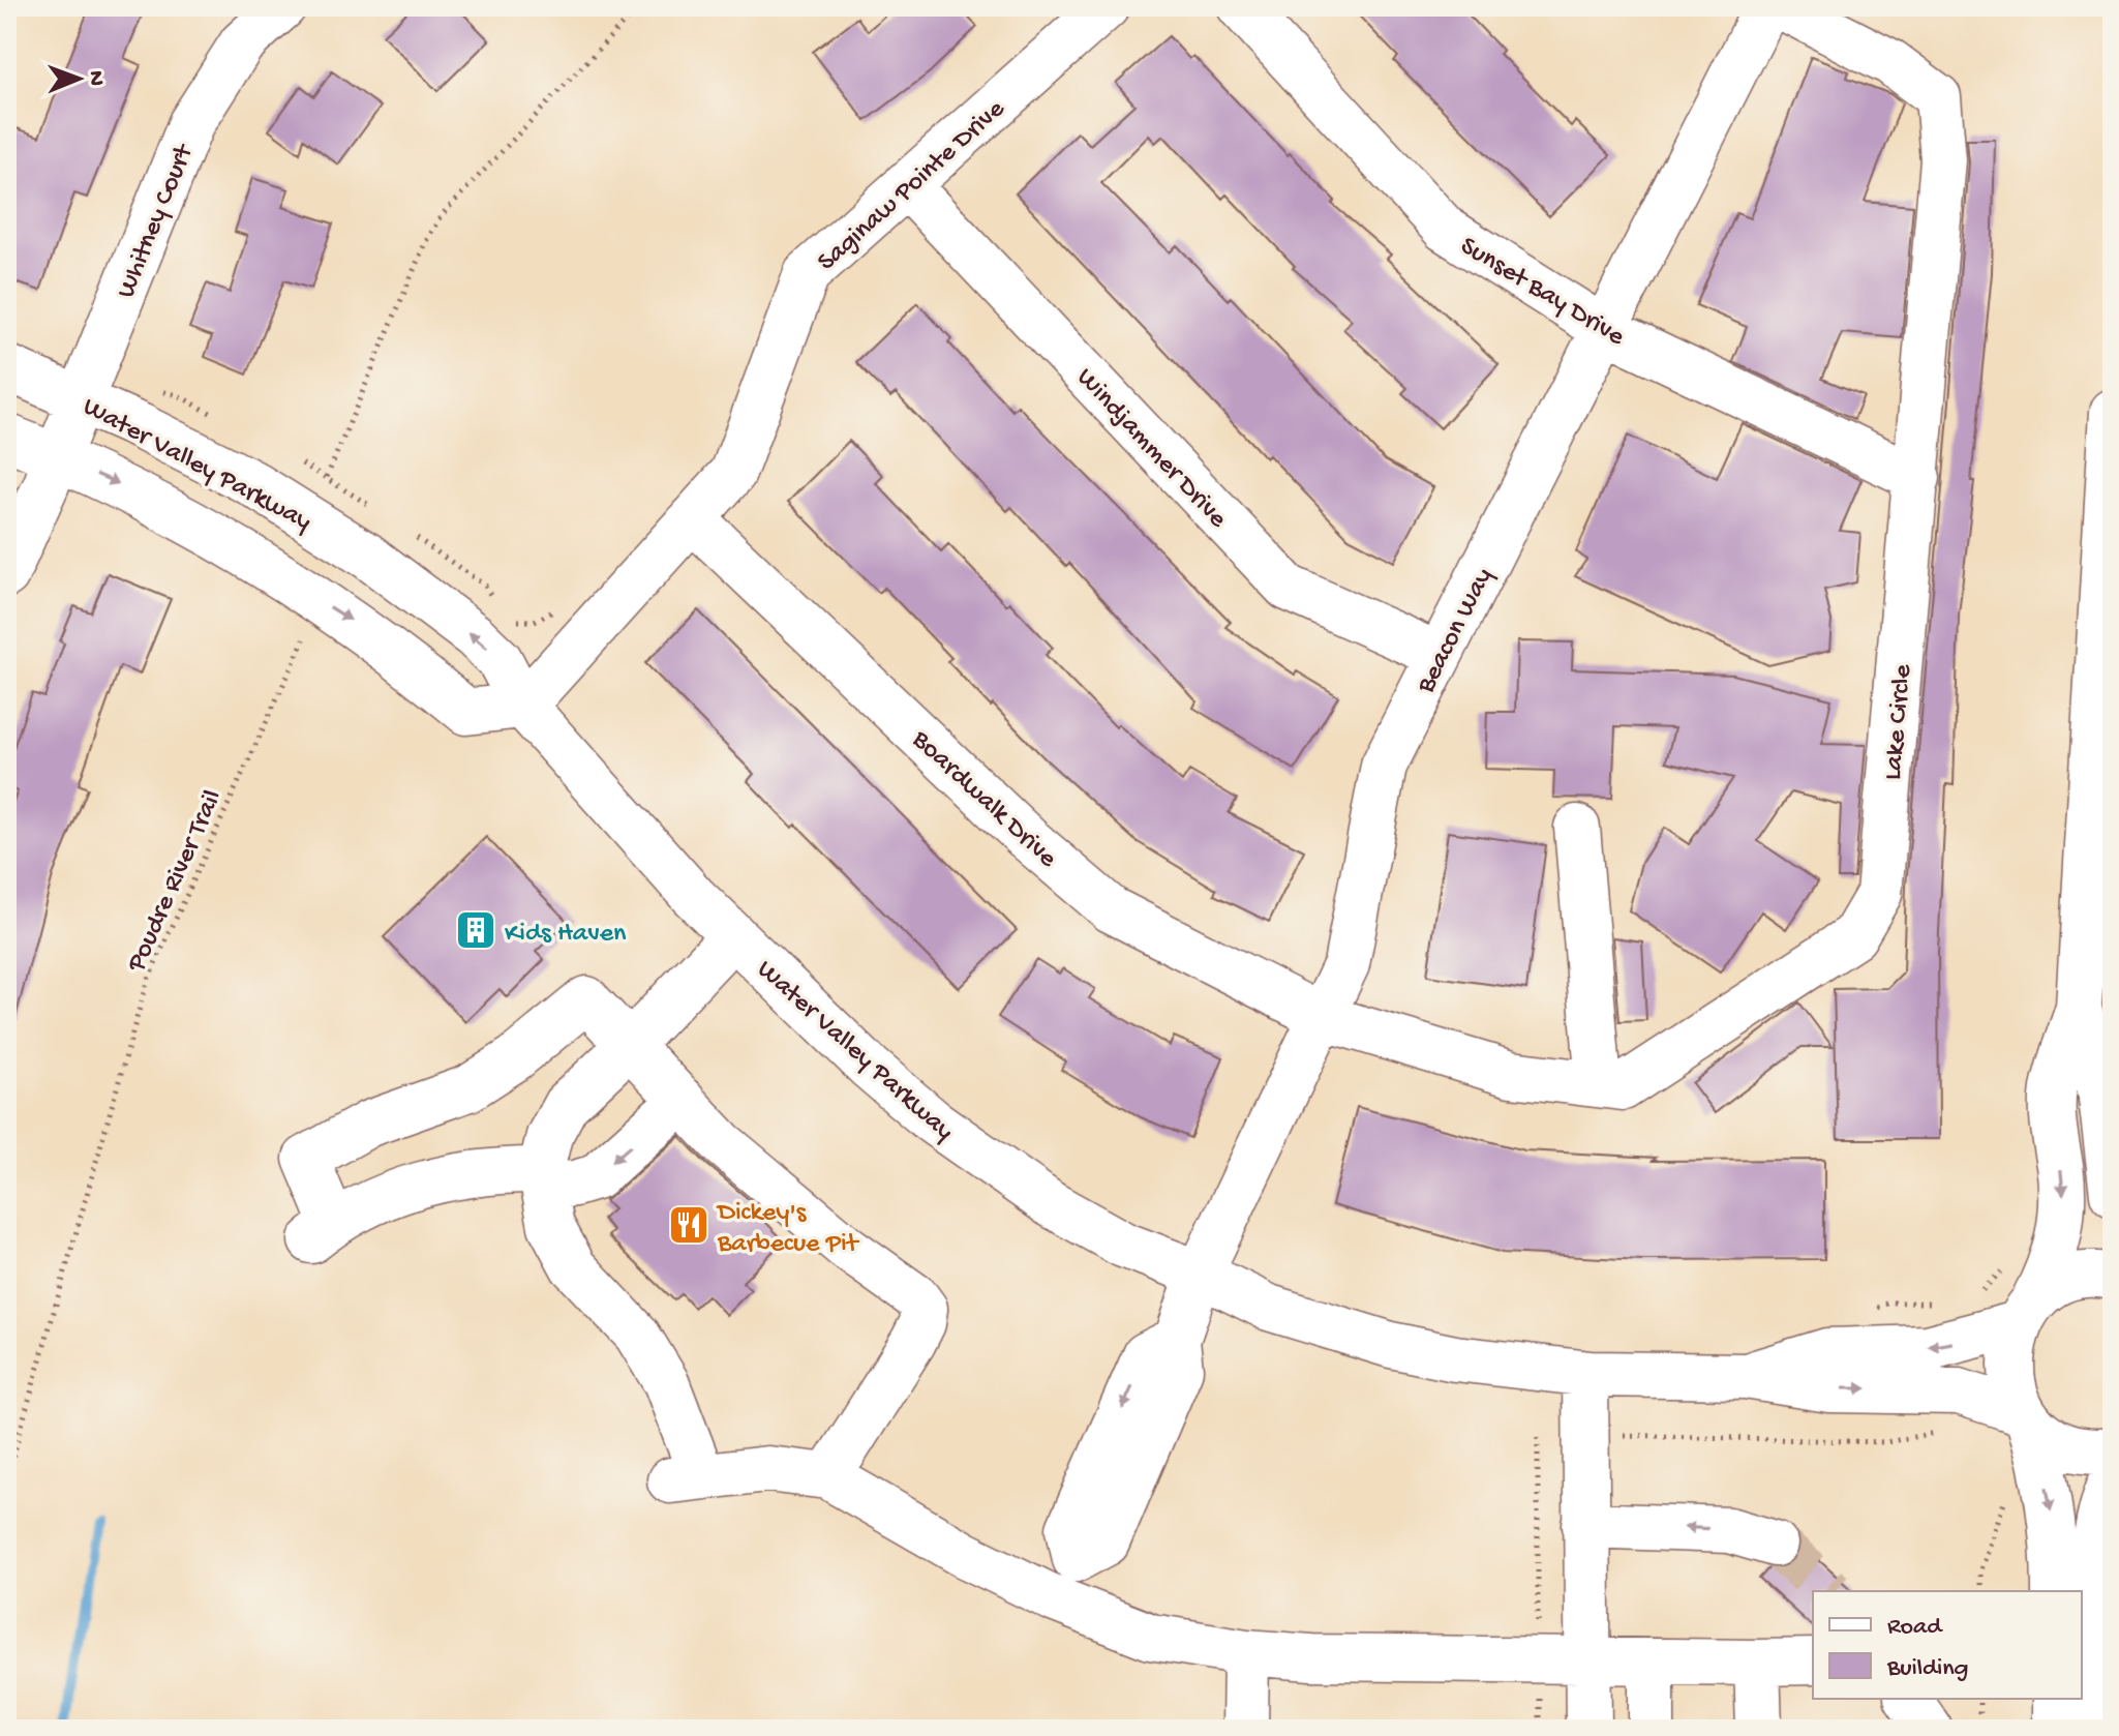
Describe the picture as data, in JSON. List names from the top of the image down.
{
  "streets": {
    "street": [
      "Saginaw Pointe Drive",
      "Whitney Court",
      "Sunset Bay Drive",
      "Windjammer Drive",
      "Water Valley Parkway",
      "Beacon Way",
      "Lake Circle",
      "Boardwalk Drive"
    ],
    "path": ["Poudre River Trail"]
  },
  "crossings": [
    ["Saginaw Pointe Drive", "Windjammer Drive"],
    ["Saginaw Pointe Drive", "Water Valley Parkway"],
    ["Saginaw Pointe Drive", "Boardwalk Drive"],
    ["Whitney Court", "Water Valley Parkway"],
    ["Sunset Bay Drive", "Beacon Way"],
    ["Sunset Bay Drive", "Lake Circle"],
    ["Windjammer Drive", "Beacon Way"],
    ["Water Valley Parkway", "Beacon Way"],
    ["Beacon Way", "Lake Circle"],
    ["Beacon Way", "Boardwalk Drive"],
    ["Lake Circle", "Boardwalk Drive"]
  ],
  "places": {
    "building": ["Kids Haven"],
    "restaurant": ["Dickey's Barbecue Pit"]
  },
  "legend": ["Road", "Building"],
  "north": "right"
}
